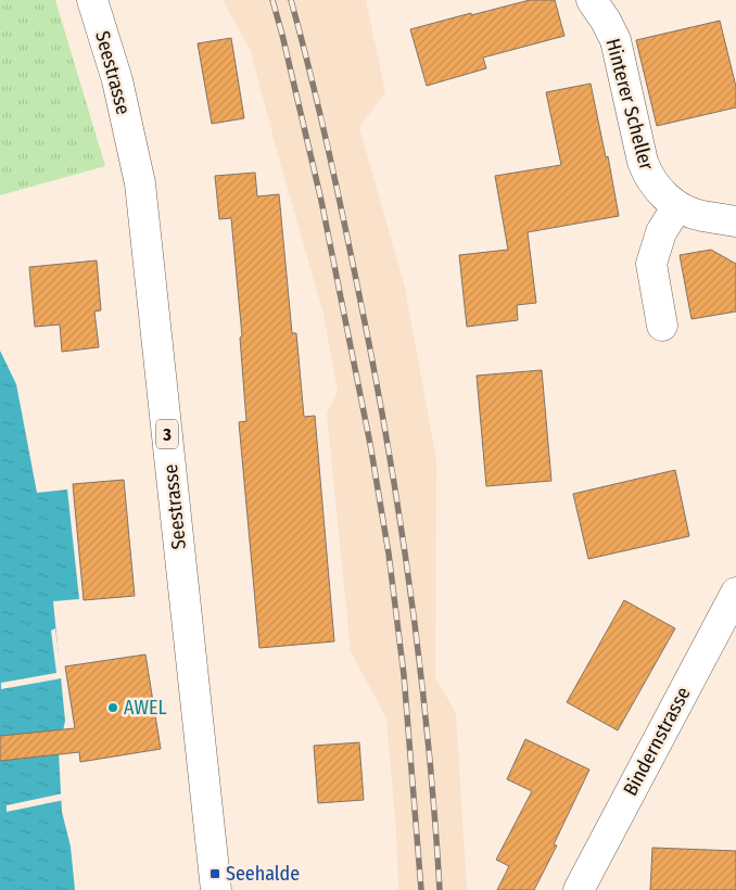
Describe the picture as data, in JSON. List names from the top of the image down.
{
  "streets": {
    "main road": [
      "Seestrasse",
      "Hinterer Scheller",
      "3",
      "Bindernstrasse"
    ]
  },
  "places": {
    "other": ["AWEL"],
    "transit": ["Seehalde"]
  }
}
